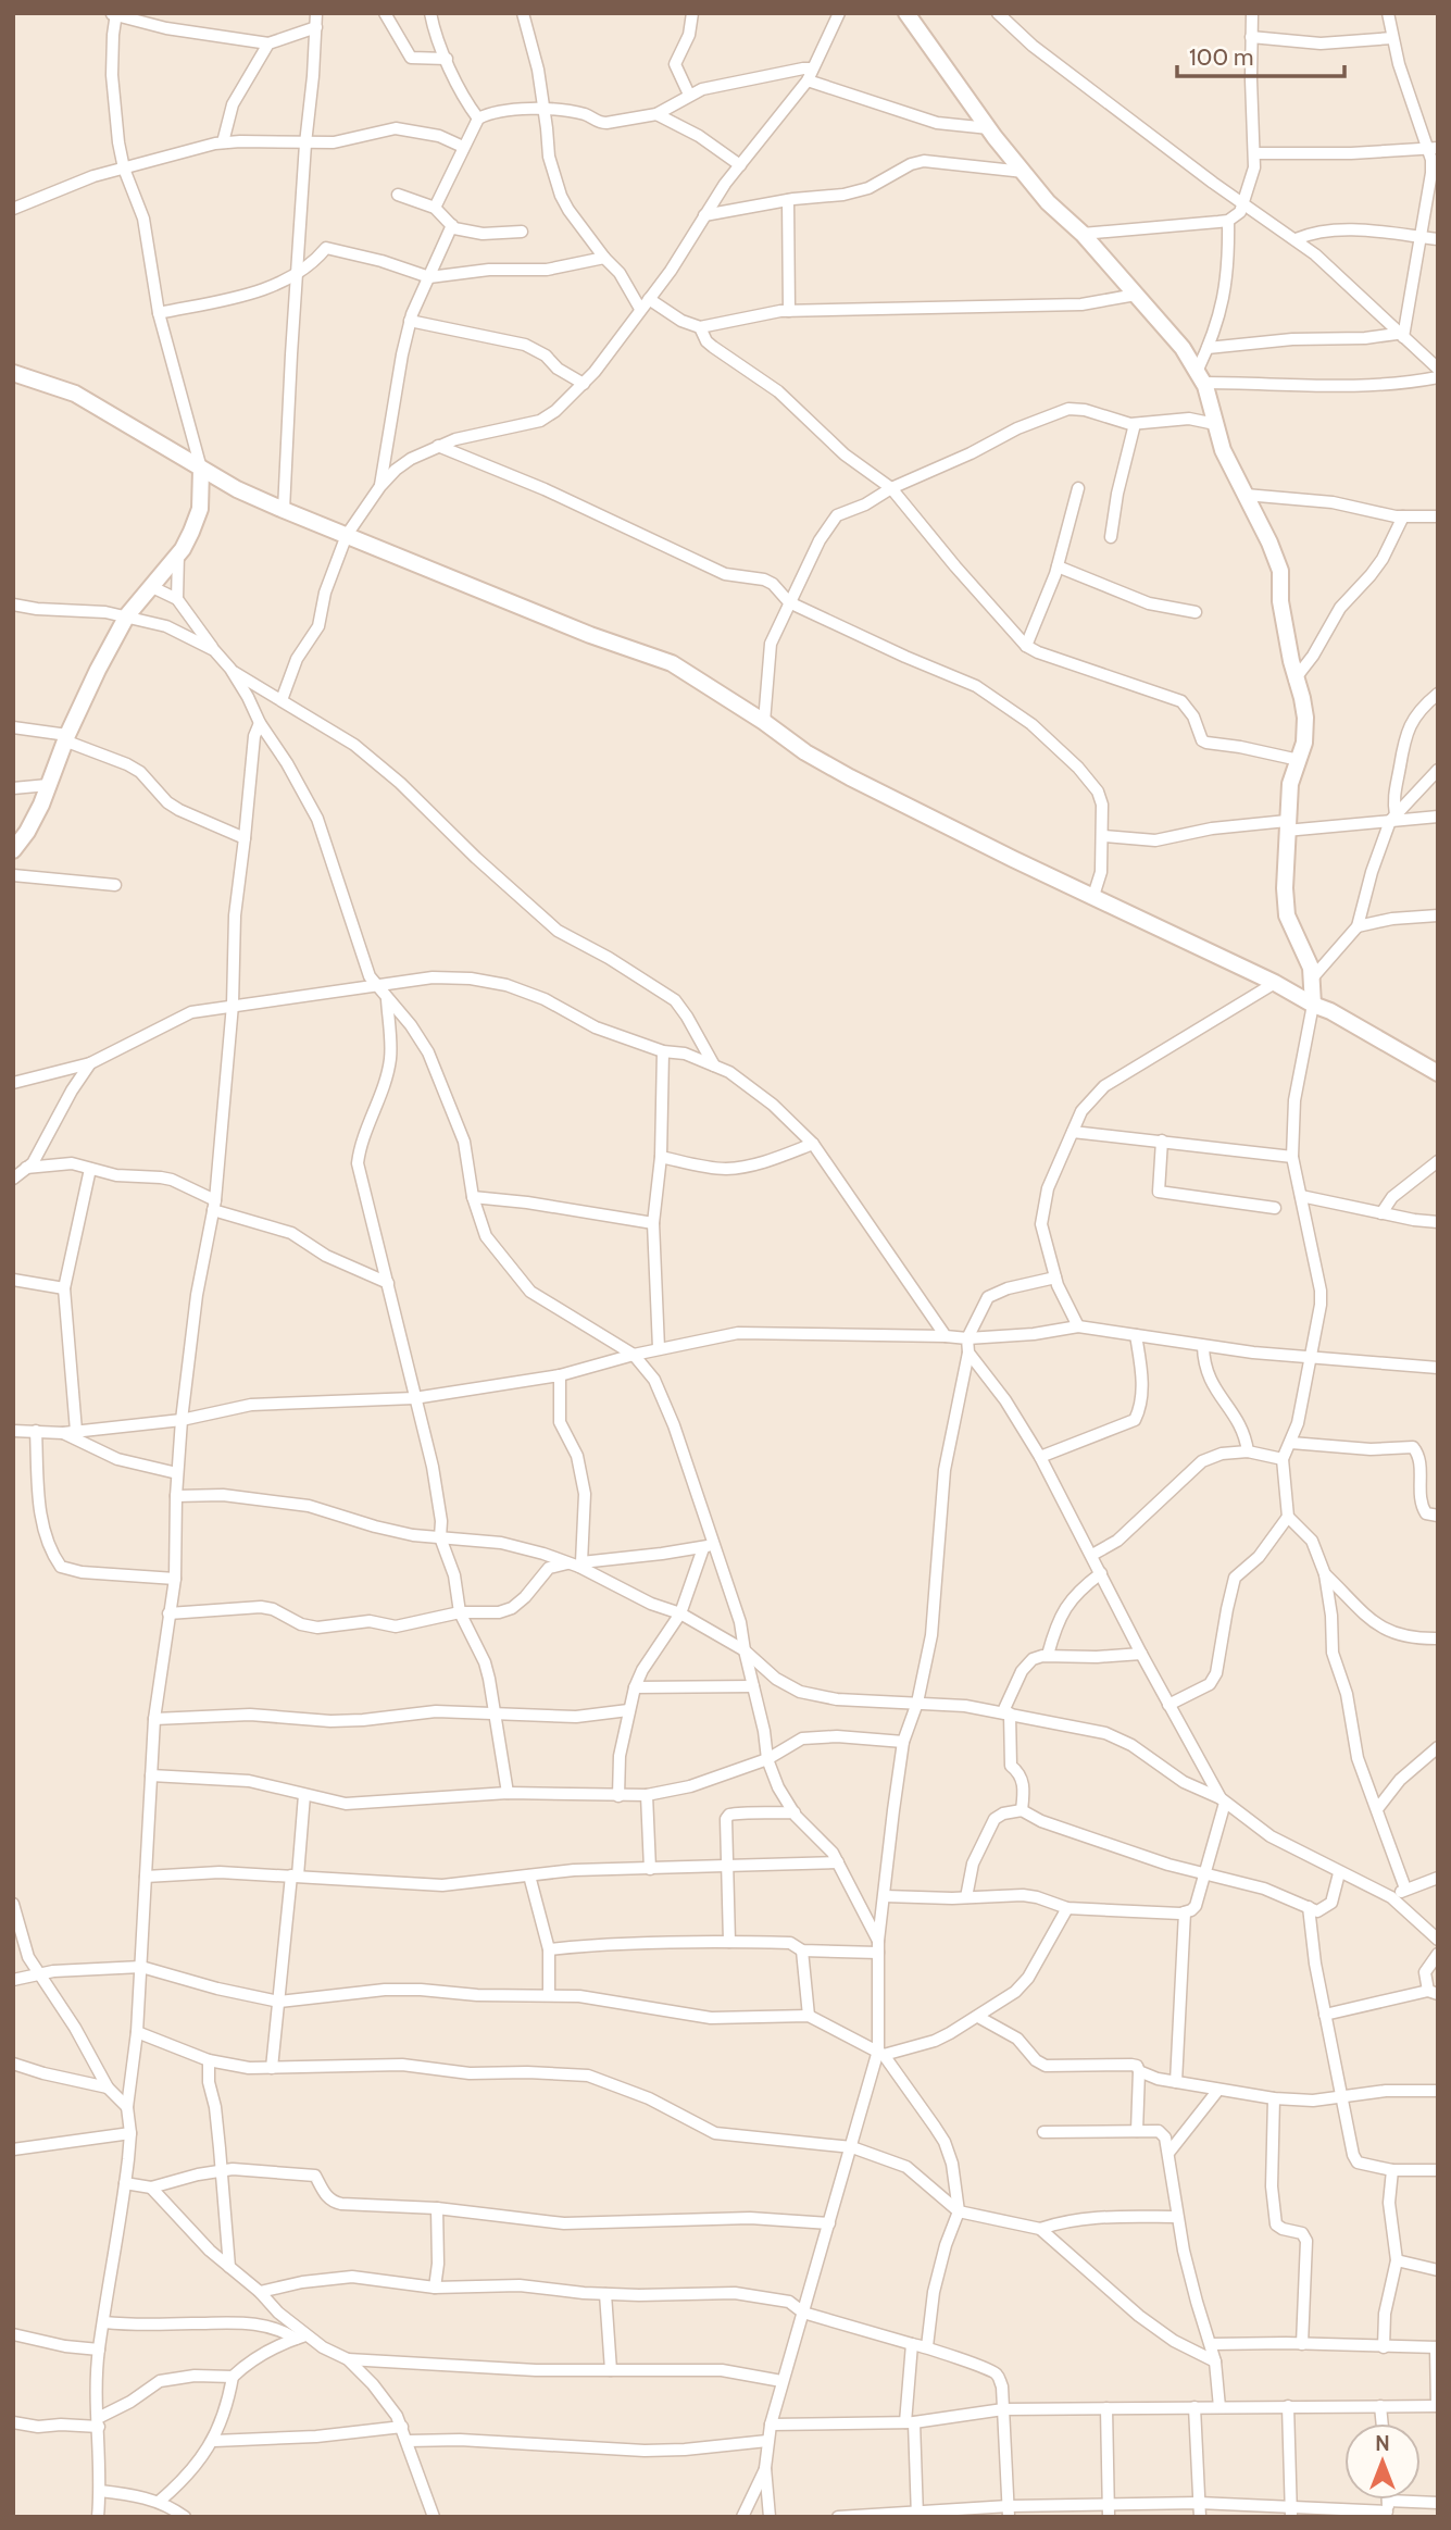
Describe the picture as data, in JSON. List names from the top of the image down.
{
  "scale_bar": "100 m",
  "north": "top"
}
